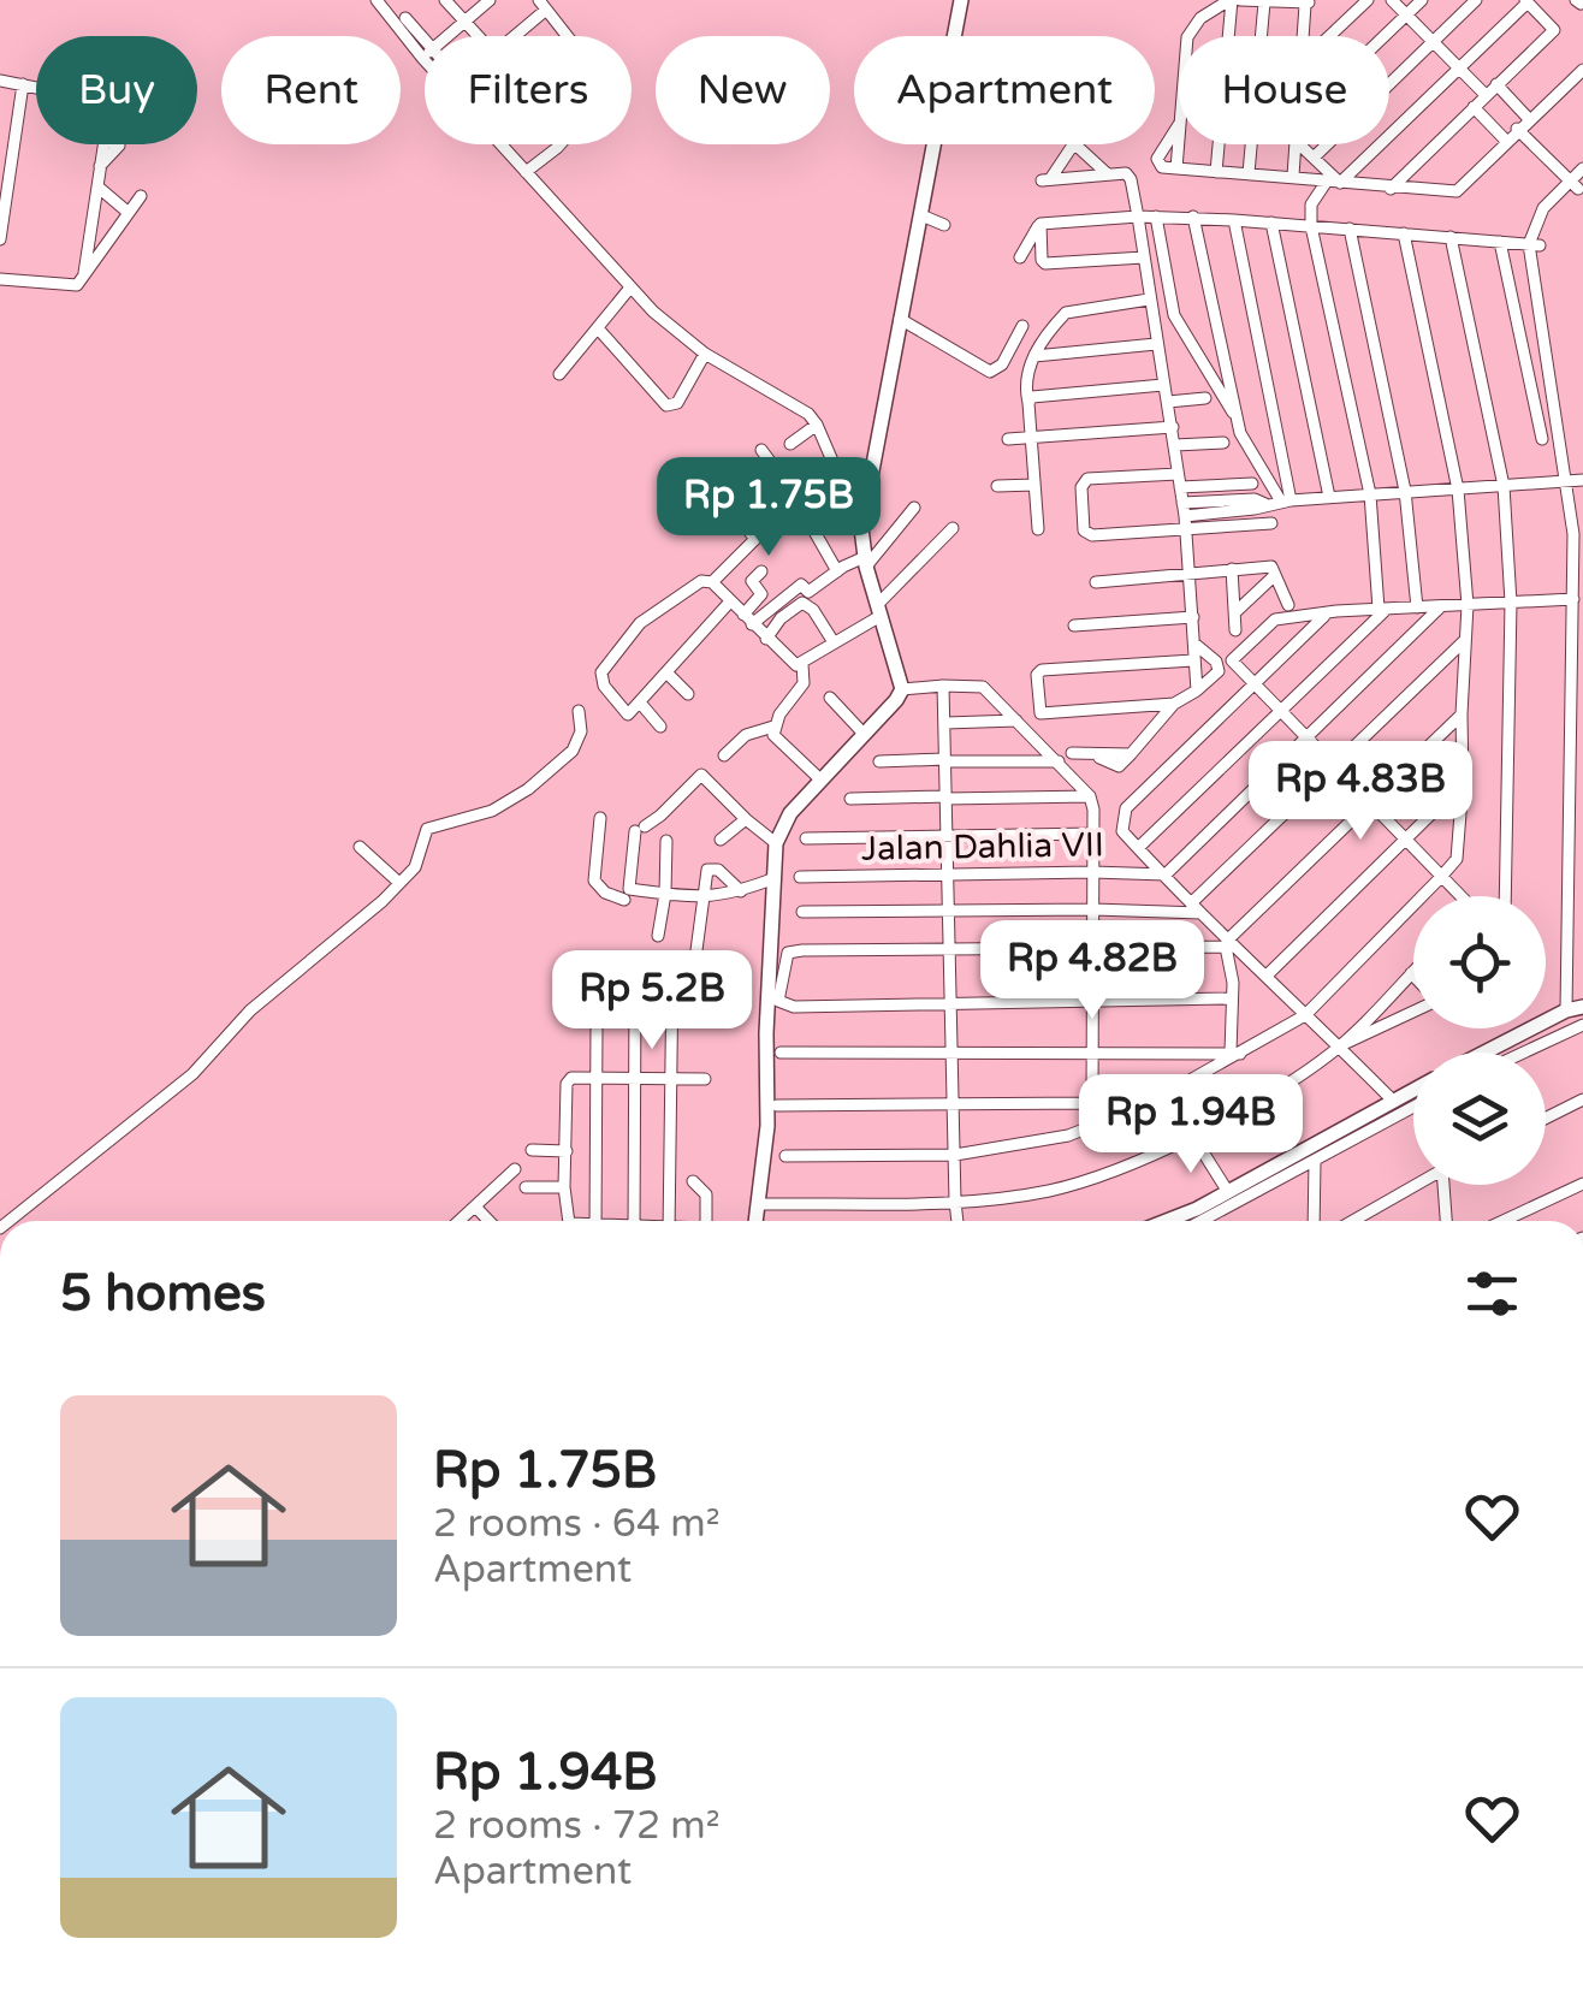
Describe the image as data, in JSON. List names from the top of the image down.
{
  "streets": {
    "street": ["Jalan Dahlia VII"]
  },
  "page": {
    "chip": [
      "Buy",
      "Rent",
      "Filters",
      "New",
      "Apartment",
      "House"
    ],
    "price": [
      "Rp 1.75B",
      "Rp 4.83B",
      "Rp 4.82B",
      "Rp 5.2B",
      "Rp 1.94B"
    ],
    "heading": "5 homes",
    "list": [
      {
        "name": "Rp 1.75B",
        "note": "2 rooms · 64 m² · Apartment"
      },
      {
        "name": "Rp 1.94B",
        "note": "2 rooms · 72 m² · Apartment"
      }
    ]
  }
}
